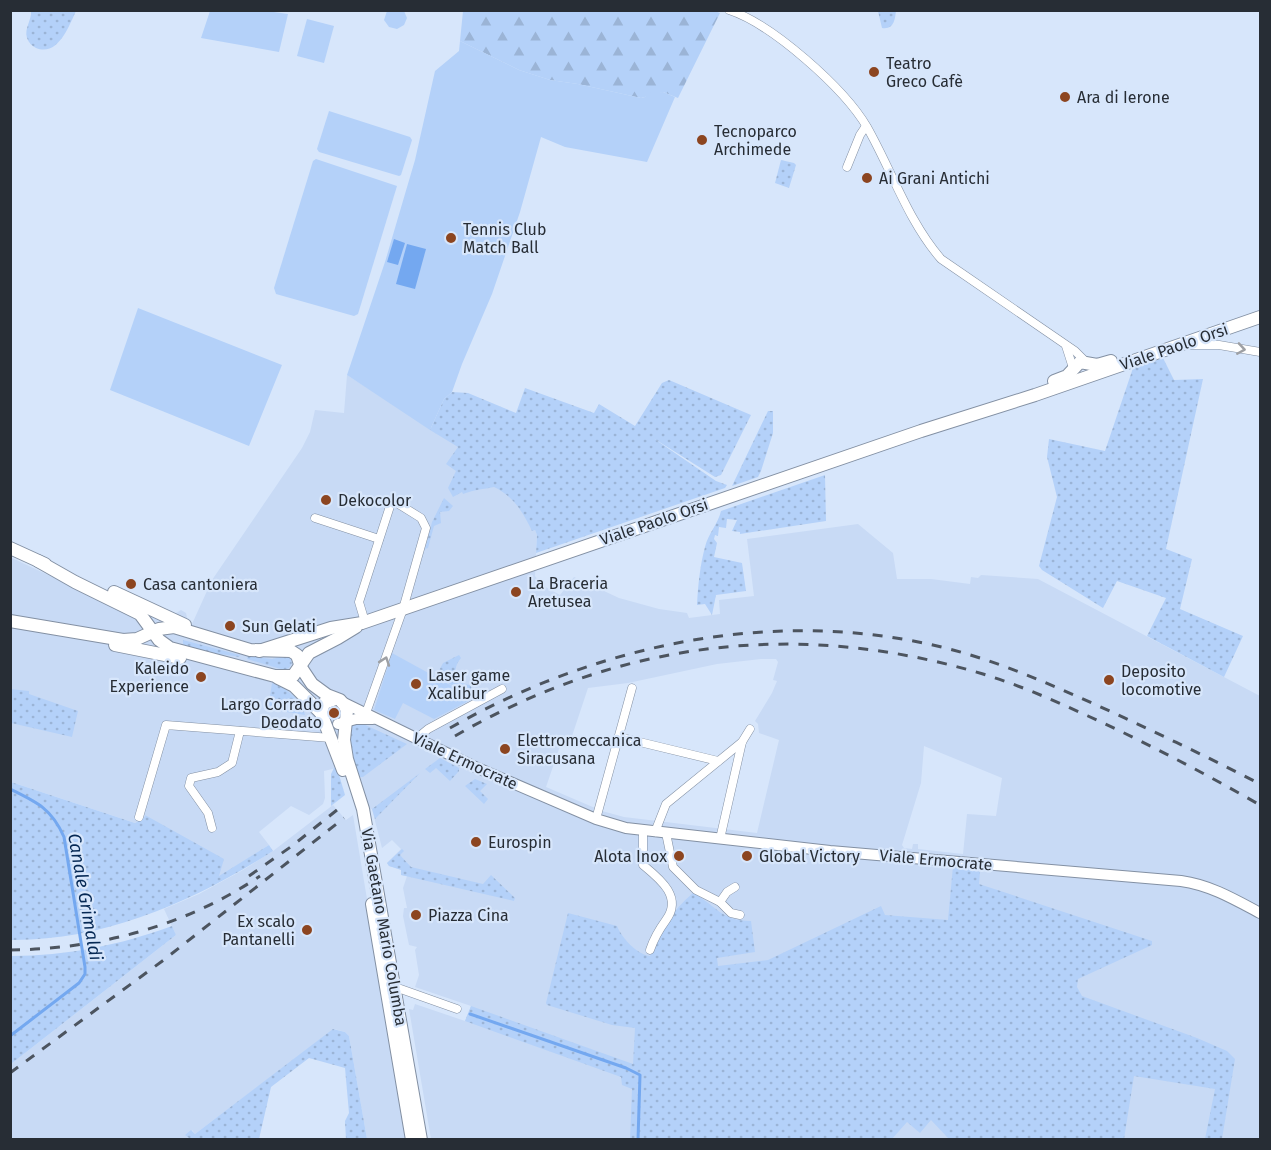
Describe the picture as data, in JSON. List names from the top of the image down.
{
  "streets": {
    "main road": ["Viale Paolo Orsi", "Viale Ermocrate", "Via Gaetano Mario Columba"]
  },
  "crossings": [
    ["Viale Ermocrate", "Via Gaetano Mario Columba"]
  ],
  "water": ["Canale Grimaldi"],
  "places": [
    "Teatro Greco Cafè",
    "Ara di Ierone",
    "Tecnoparco Archimede",
    "Ai Grani Antichi",
    "Tennis Club Match Ball",
    "Dekocolor",
    "Casa cantoniera",
    "La Braceria Aretusea",
    "Sun Gelati",
    "Kaleido Experience",
    "Deposito locomotive",
    "Laser game Xcalibur",
    "Largo Corrado Deodato",
    "Elettromeccanica Siracusana",
    "Eurospin",
    "Alota Inox",
    "Global Victory",
    "Piazza Cina",
    "Ex scalo Pantanelli"
  ]
}
